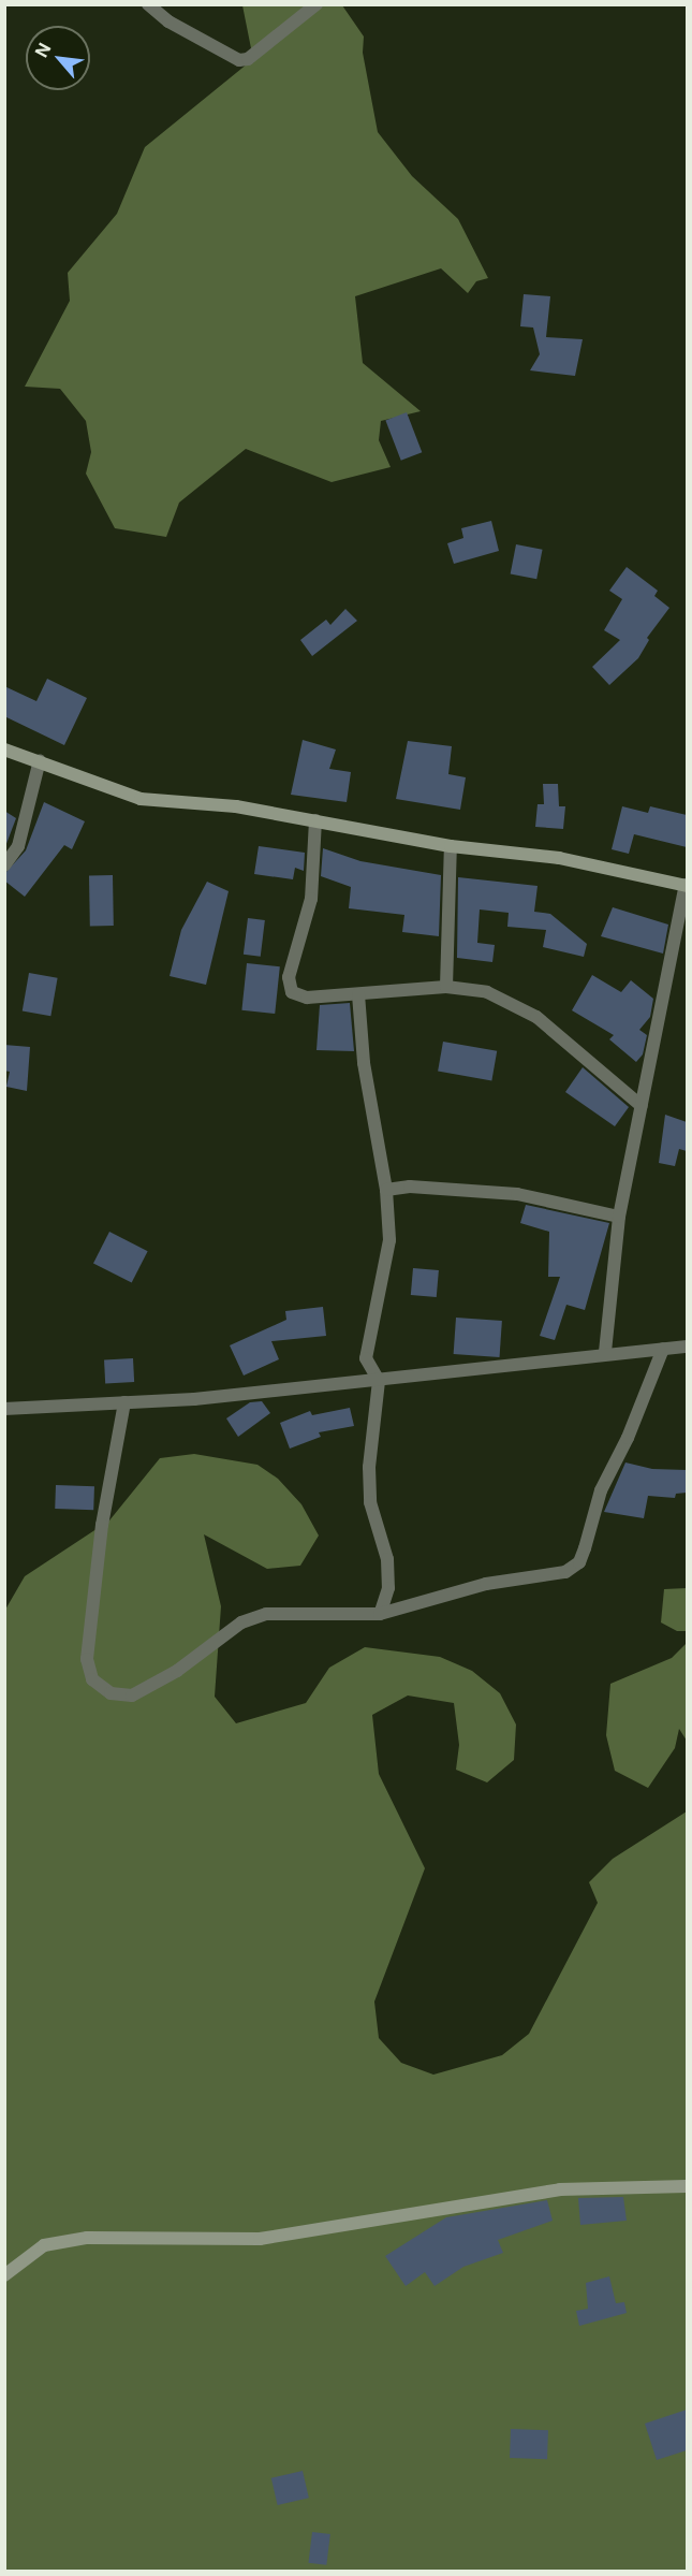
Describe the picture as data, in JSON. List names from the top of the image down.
{
  "north": "top left"
}
